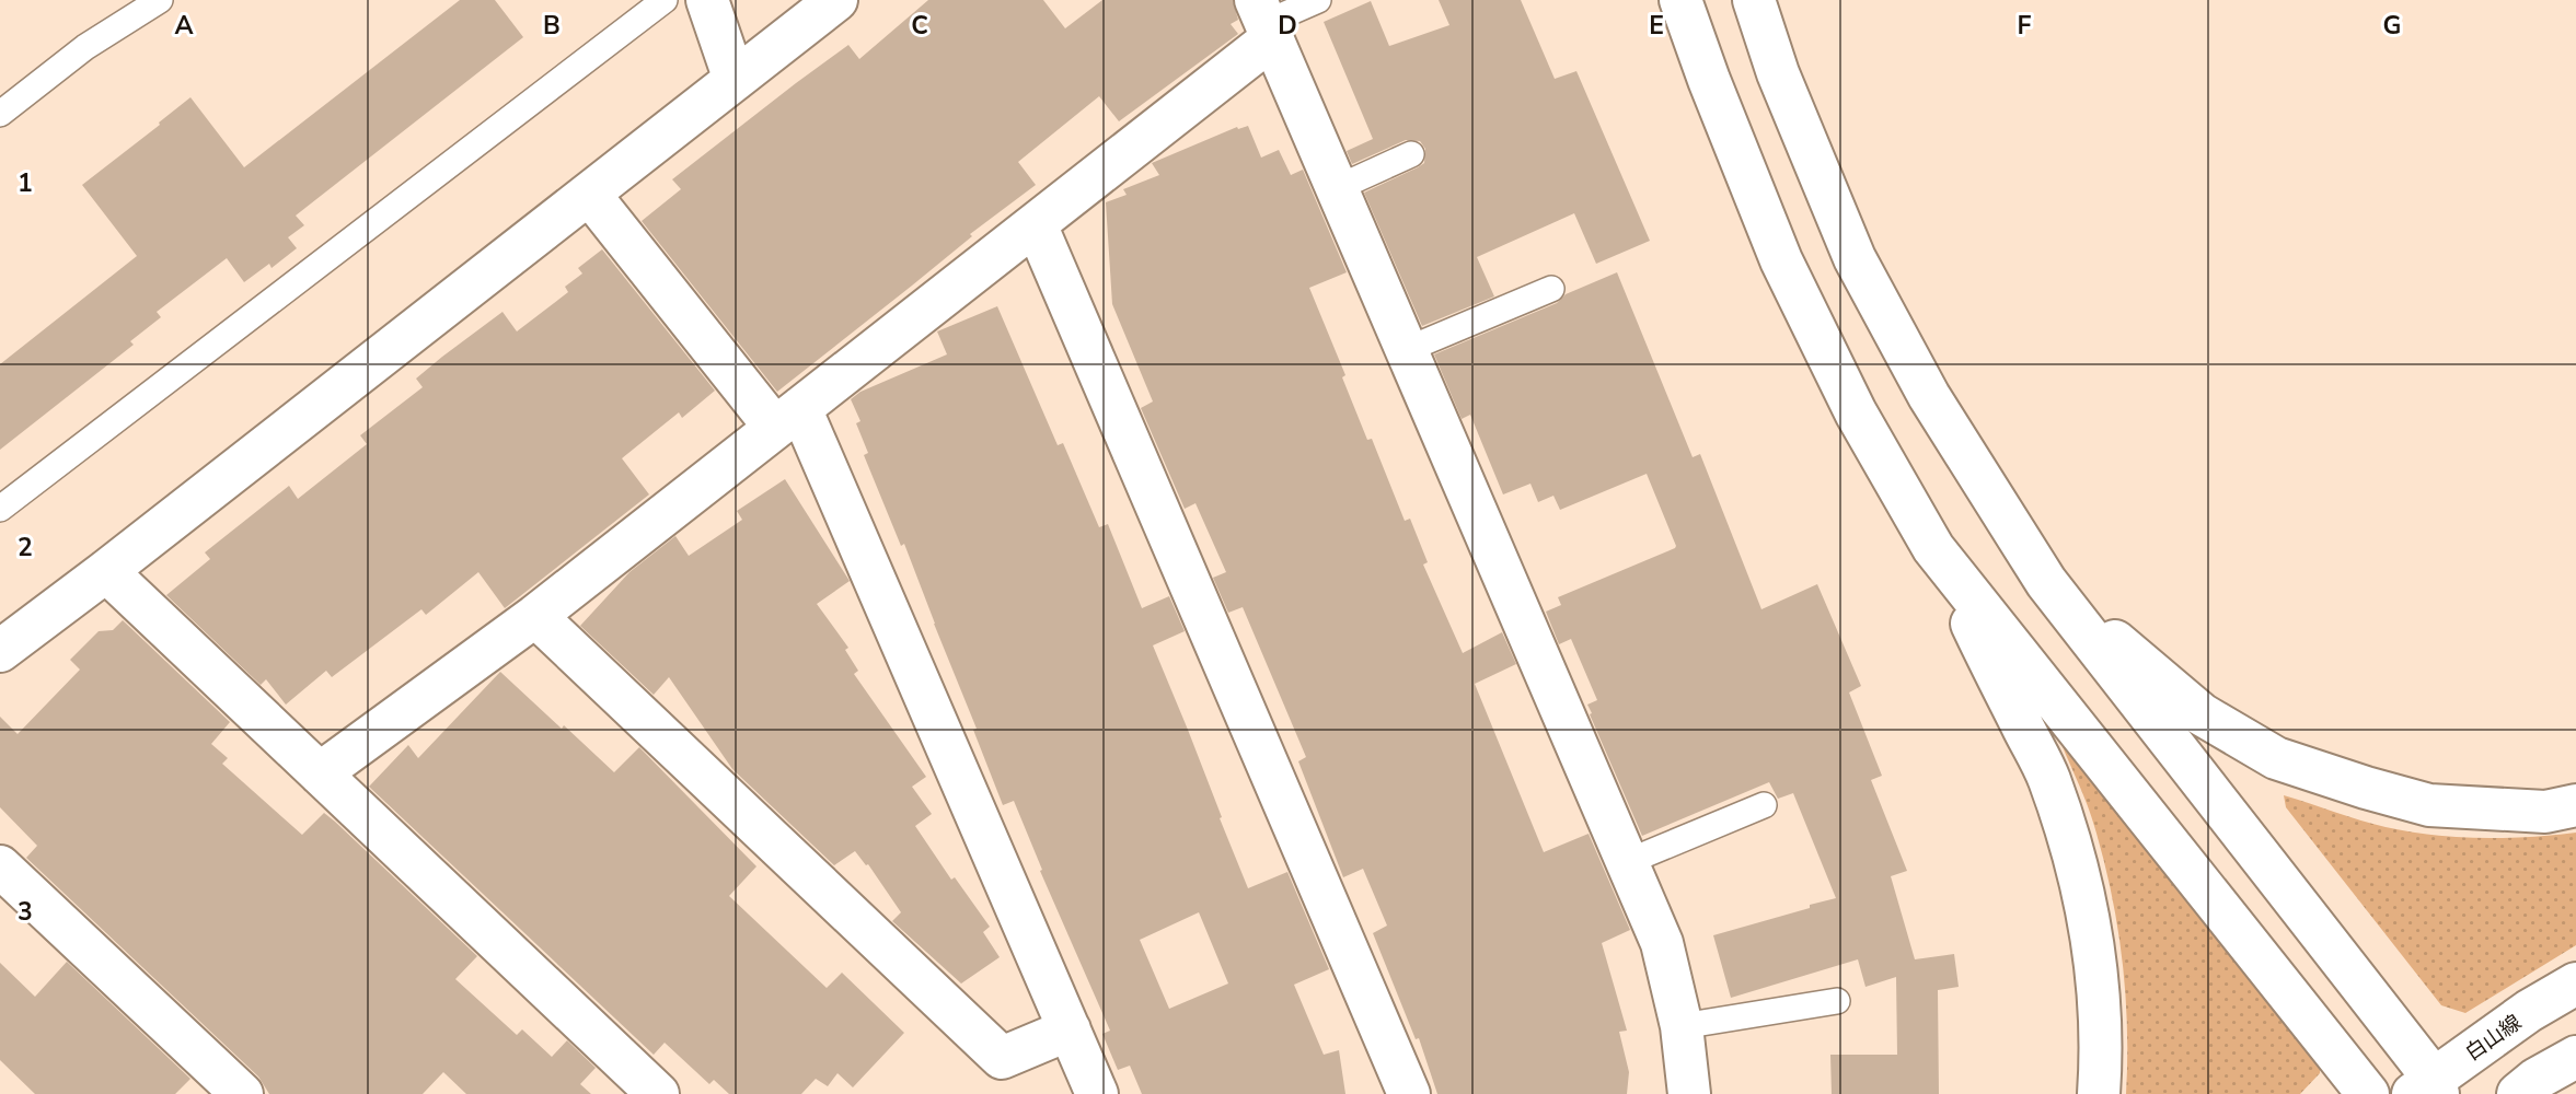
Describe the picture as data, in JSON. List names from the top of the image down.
{
  "streets": {
    "street": ["白山線"]
  },
  "grid": {
    "columns": [
      "A",
      "B",
      "C",
      "D",
      "E",
      "F",
      "G"
    ],
    "rows": ["1", "2", "3"]
  }
}
